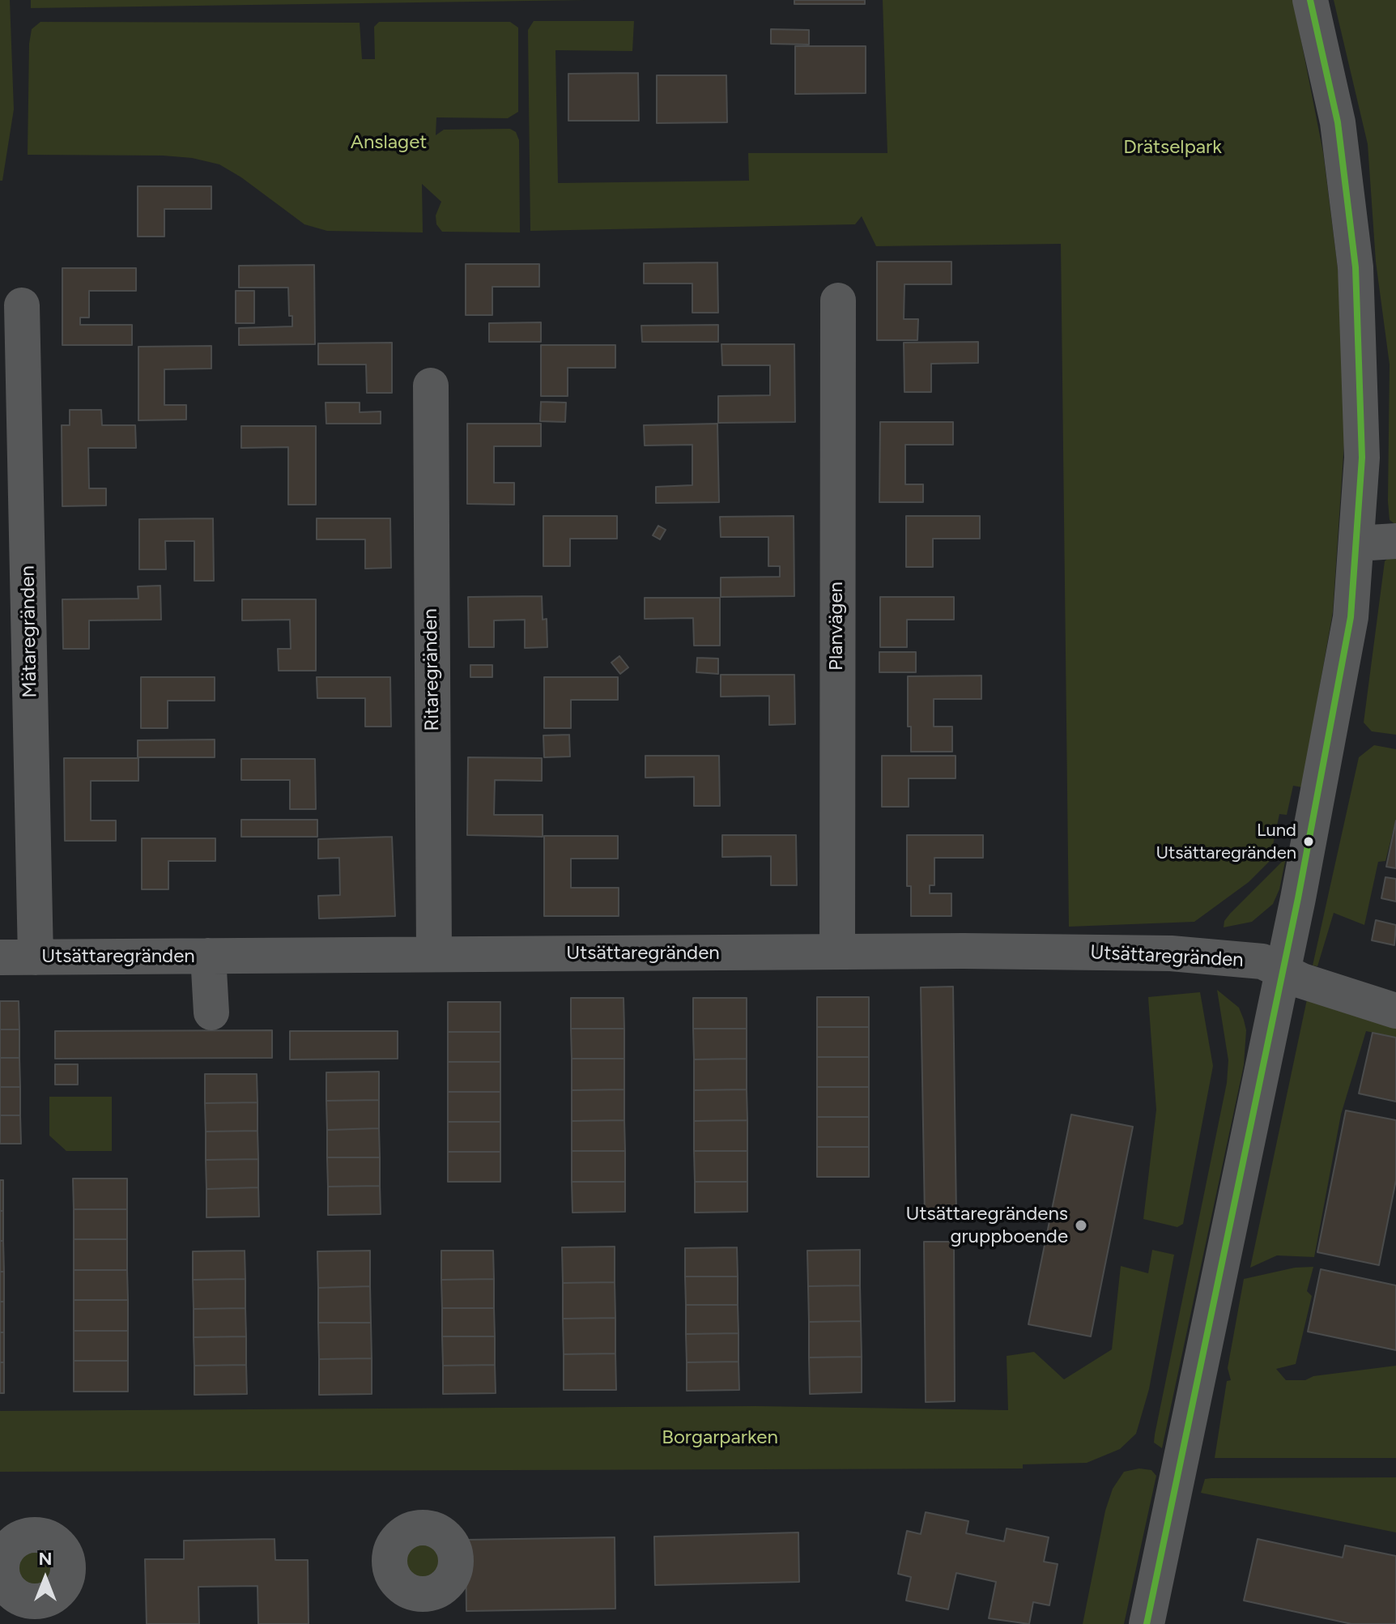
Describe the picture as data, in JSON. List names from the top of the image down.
{
  "streets": {
    "street": [
      "Planvägen",
      "Mätaregränden",
      "Ritaregränden",
      "Utsättaregränden"
    ]
  },
  "crossings": [
    ["Planvägen", "Utsättaregränden"],
    ["Mätaregränden", "Utsättaregränden"],
    ["Ritaregränden", "Utsättaregränden"]
  ],
  "parks": ["Anslaget", "Drätselpark", "Borgarparken"],
  "places": ["Lund Utsättaregränden", "Utsättaregrändens gruppboende"],
  "north": "top"
}
